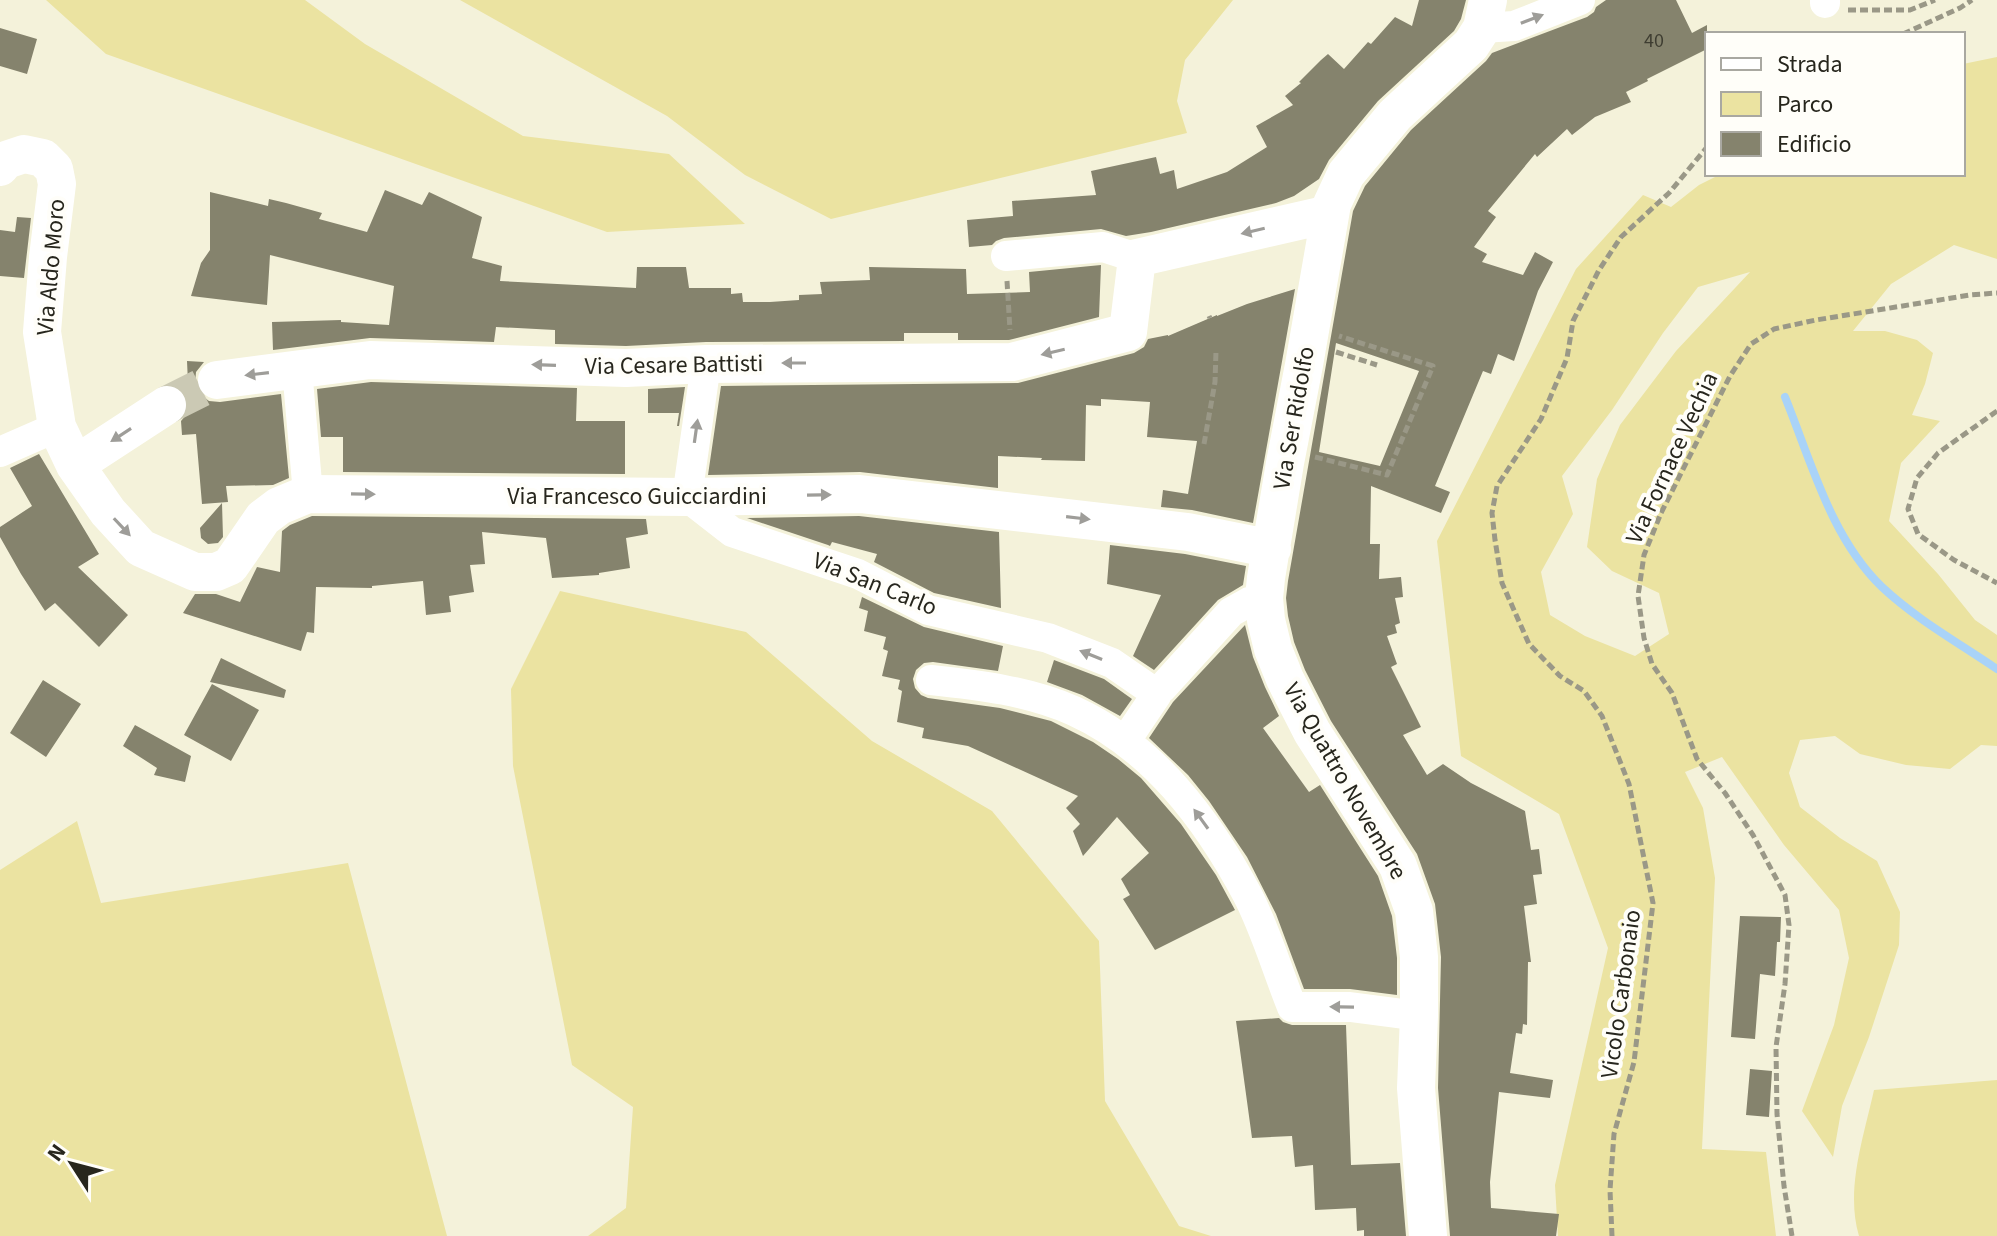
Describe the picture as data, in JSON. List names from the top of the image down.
{
  "streets": {
    "main road": [
      "Via Aldo Moro",
      "Via Cesare Battisti",
      "Via Ser Ridolfo",
      "Via Francesco Guicciardini",
      "Via Quattro Novembre"
    ],
    "street": ["Via San Carlo"],
    "path": ["Via Fornace Vechia", "Vicolo Carbonaio"]
  },
  "crossings": [
    ["Via Aldo Moro", "Via Francesco Guicciardini"],
    ["Via Ser Ridolfo", "Via Francesco Guicciardini"],
    ["Via Ser Ridolfo", "Via Quattro Novembre"],
    ["Via Francesco Guicciardini", "Via San Carlo"],
    ["Via Francesco Guicciardini", "Via Quattro Novembre"]
  ],
  "one_way": ["Via Cesare Battisti", "Via Francesco Guicciardini"],
  "house_numbers": ["40"],
  "legend": ["Strada", "Parco", "Edificio"],
  "north": "top left"
}
